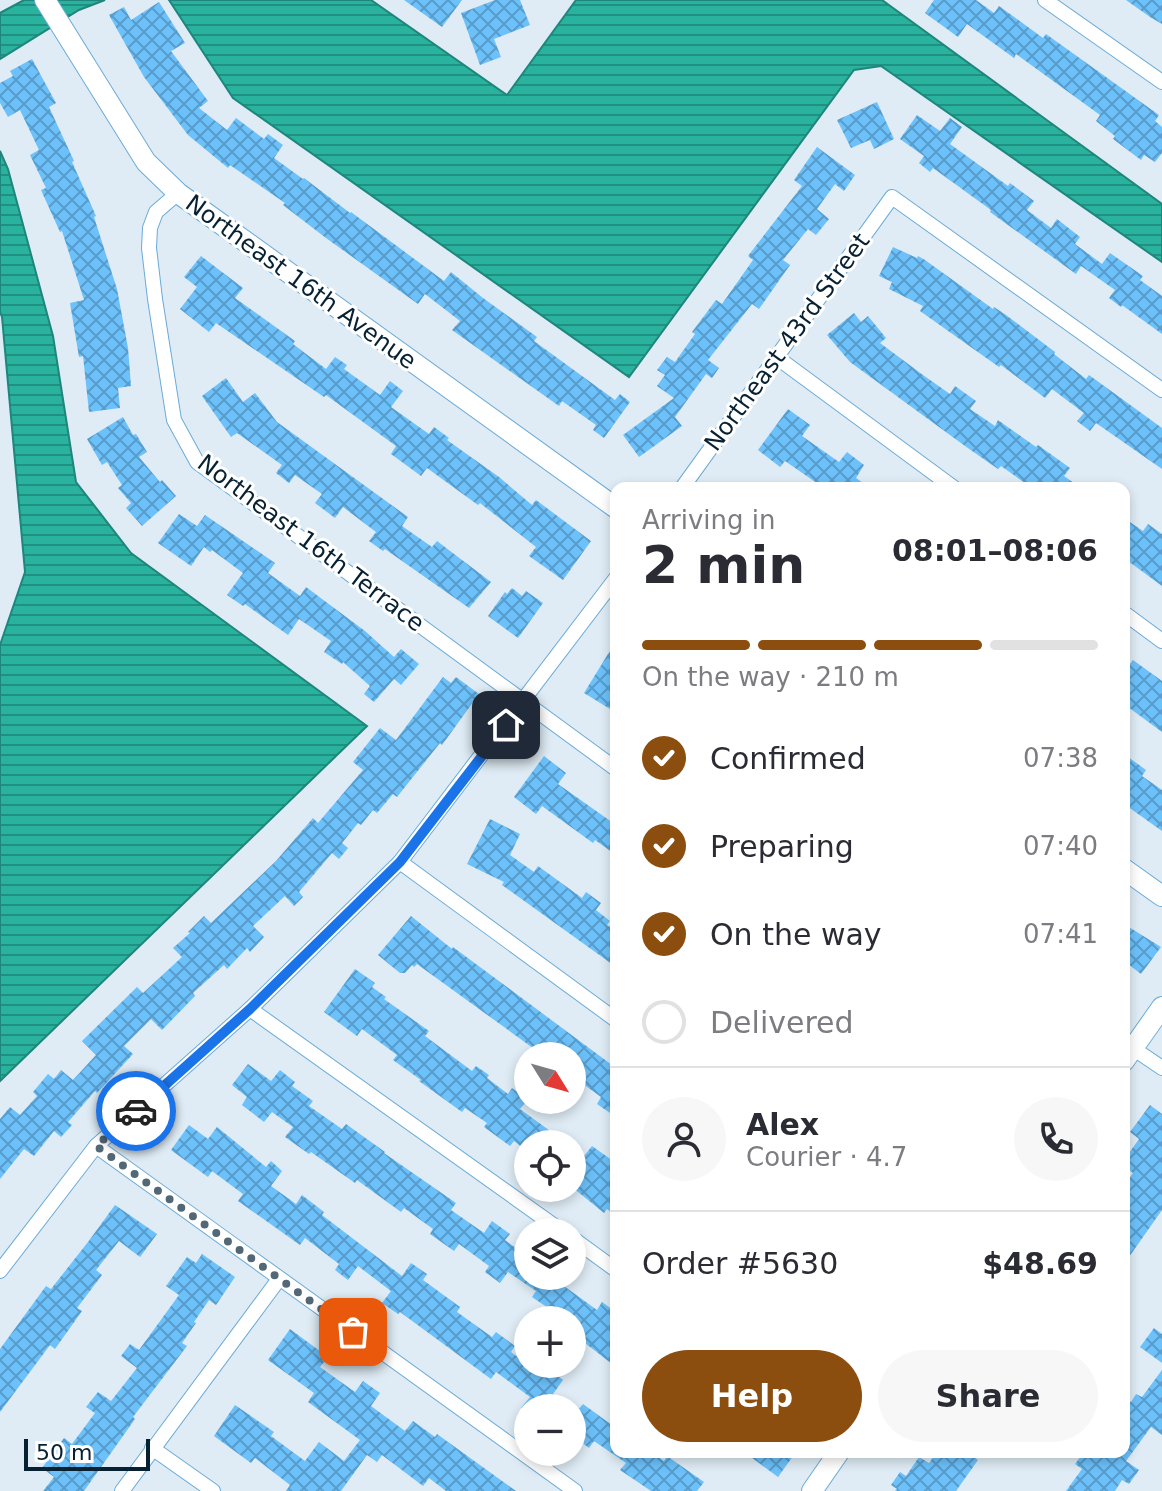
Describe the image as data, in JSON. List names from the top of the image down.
{
  "streets": {
    "street": ["Northeast 16th Avenue", "Northeast 43rd Street", "Northeast 16th Terrace"]
  },
  "crossings": [
    ["Northeast 16th Avenue", "Northeast 16th Terrace"]
  ],
  "scale_bar": "50 m",
  "north": "bottom right",
  "page": {
    "heading": ["2 min", "Arriving in", "08:01–08:06"],
    "panel": [
      "Alex",
      "Courier · 4.7",
      "Order #5630",
      "$48.69"
    ],
    "bar": "On the way · 210 m",
    "list": [
      ["Confirmed", "07:38"],
      ["Preparing", "07:40"],
      ["On the way", "07:41"],
      "Delivered"
    ],
    "map_buttons": ["+", "−"],
    "buttons": ["Help", "Share"],
    "scale": "50 m"
  }
}
